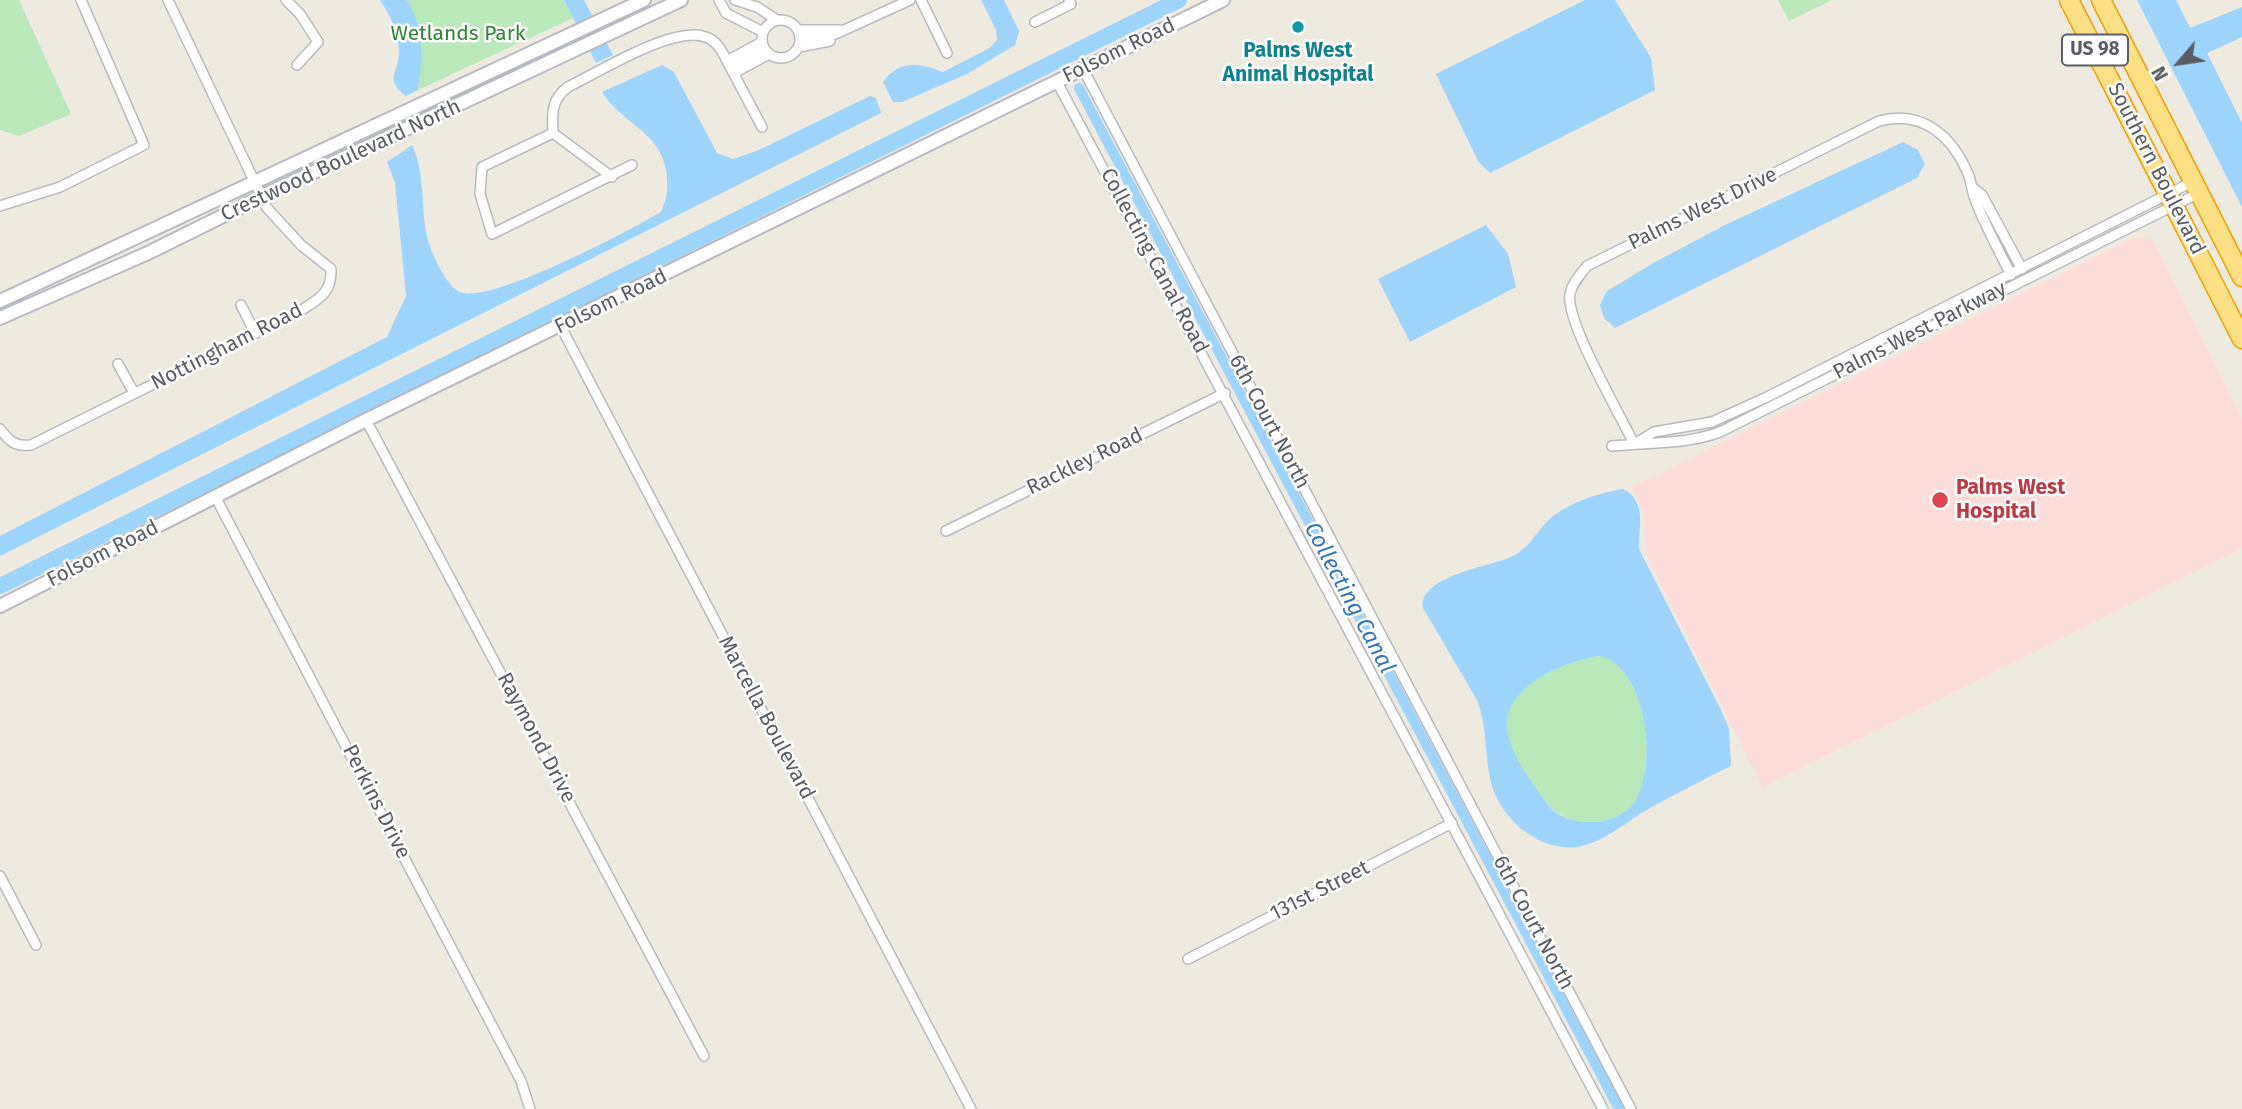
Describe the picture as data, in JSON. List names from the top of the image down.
{
  "streets": {
    "highway": ["US 98", "Southern Boulevard"],
    "main road": ["Folsom Road", "Crestwood Boulevard North"],
    "street": [
      "Palms West Drive",
      "Collecting Canal Road",
      "Palms West Parkway",
      "Nottingham Road",
      "6th Court North",
      "Rackley Road",
      "Marcella Boulevard",
      "Raymond Drive",
      "Perkins Drive",
      "131st Street"
    ]
  },
  "crossings": [
    ["Folsom Road", "Collecting Canal Road"],
    ["Folsom Road", "6th Court North"],
    ["Folsom Road", "Marcella Boulevard"],
    ["Folsom Road", "Raymond Drive"],
    ["Folsom Road", "Perkins Drive"],
    ["Crestwood Boulevard North", "Nottingham Road"],
    ["Southern Boulevard", "Palms West Parkway"],
    ["Palms West Drive", "Palms West Parkway"],
    ["Collecting Canal Road", "Rackley Road"],
    ["Collecting Canal Road", "131st Street"]
  ],
  "water": ["Collecting Canal"],
  "parks": ["Wetlands Park"],
  "places": ["Palms West Animal Hospital", "Palms West Hospital"],
  "north": "bottom left"
}
